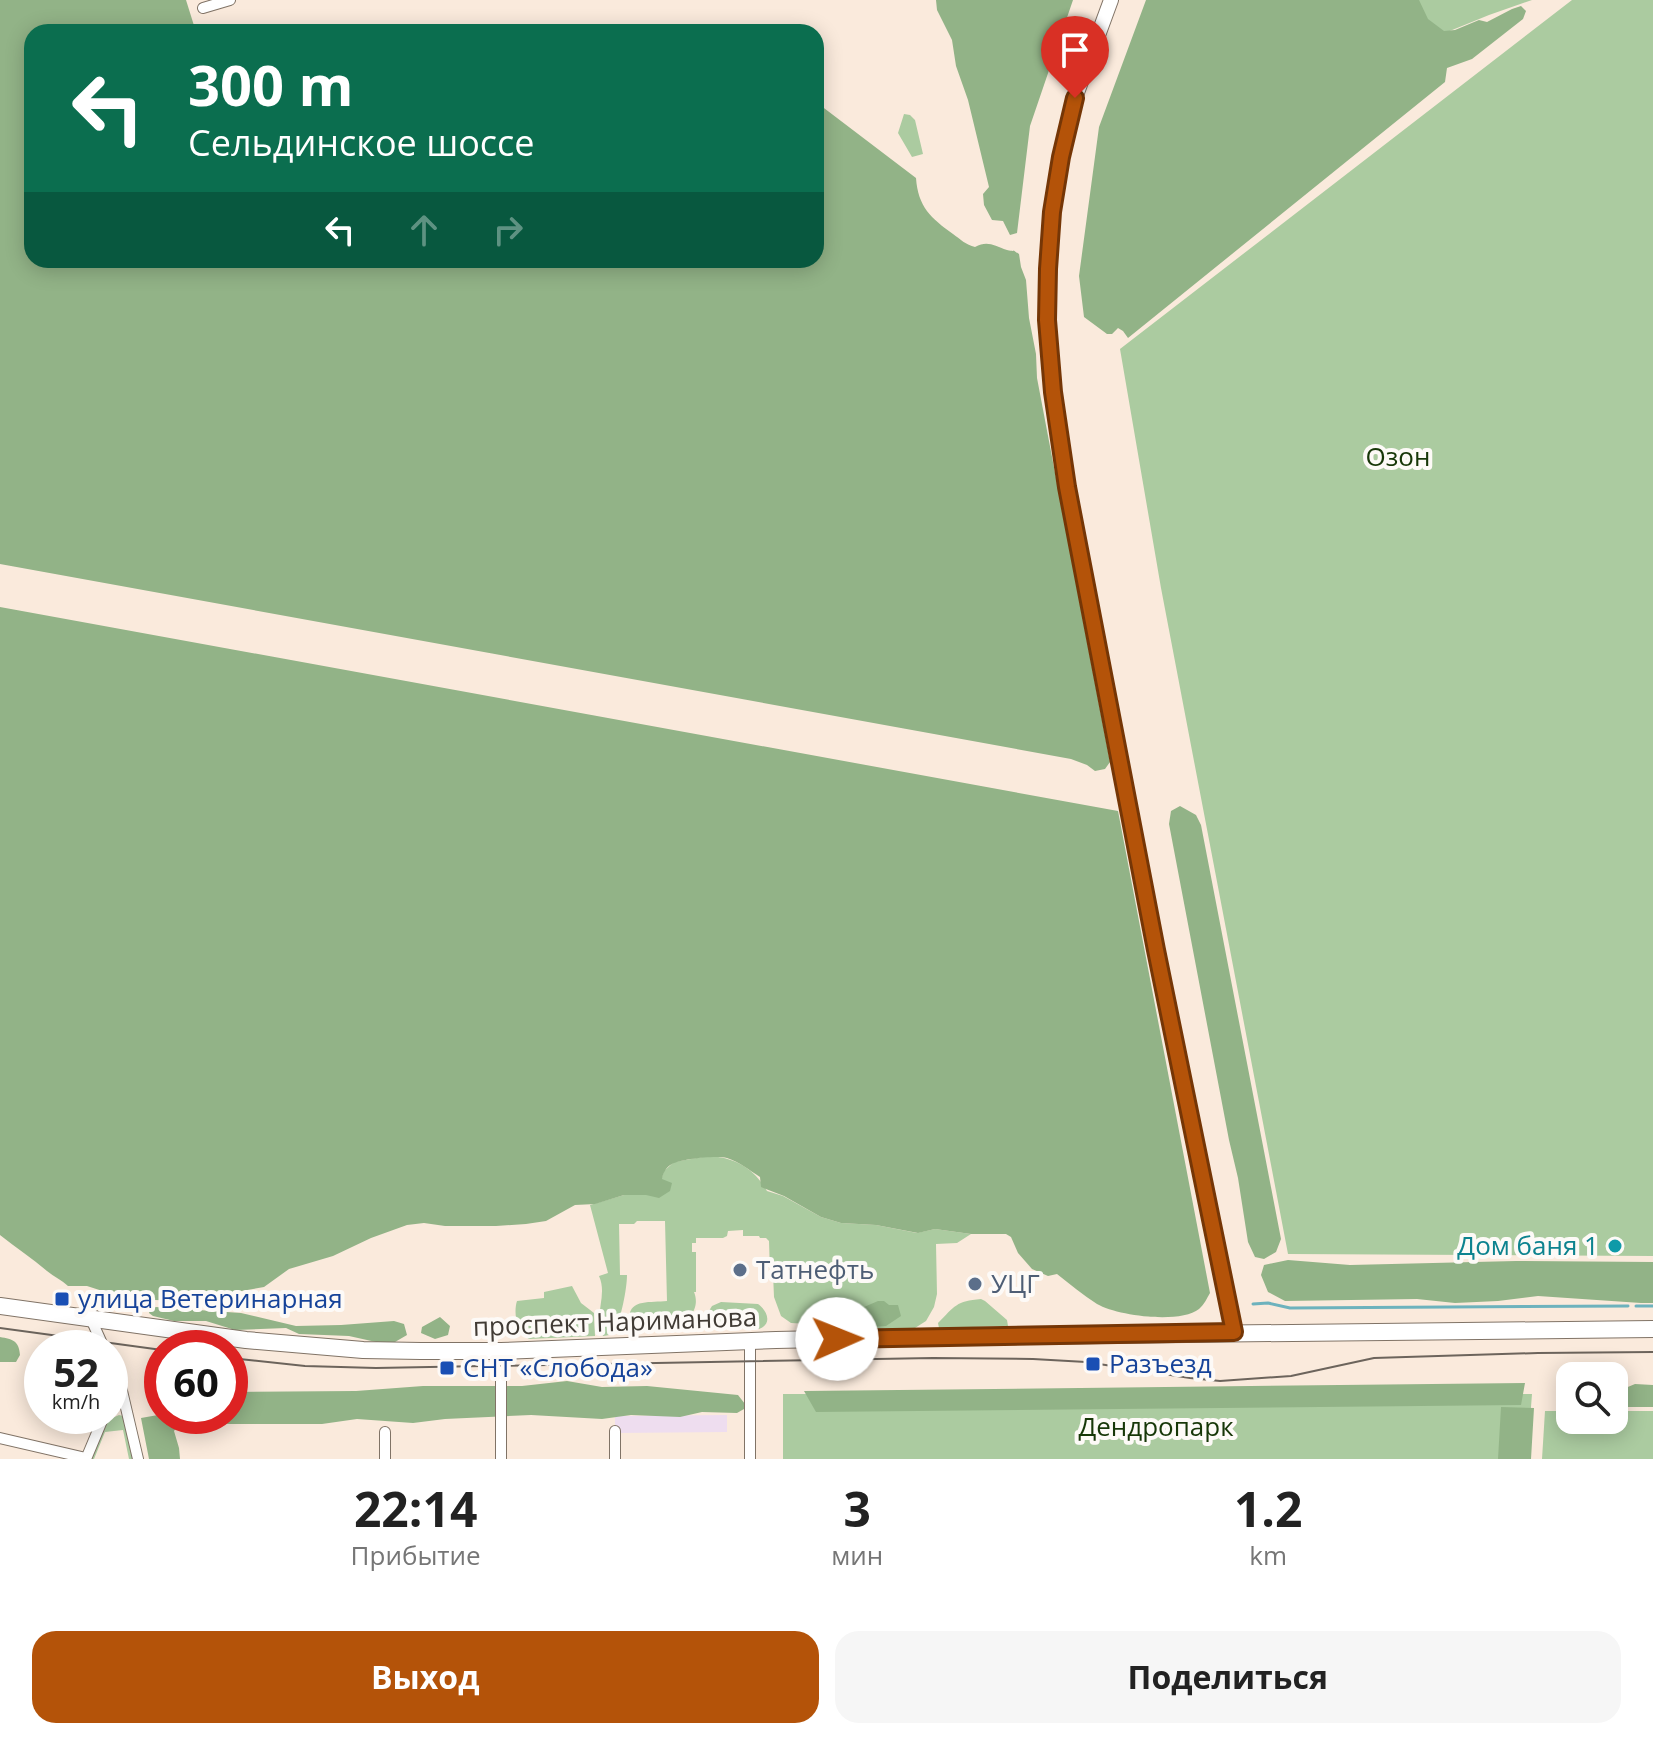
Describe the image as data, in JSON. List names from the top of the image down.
{
  "streets": {
    "main road": ["проспект Нариманова"]
  },
  "parks": ["Озон", "Дендропарк"],
  "places": {
    "other": ["Дом баня 1", "Татнефть", "УЦГ"],
    "transit": ["улица Ветеринарная", "Разъезд", "СНТ «Слобода»"]
  },
  "page": {
    "turn": ["300 m", "Сельдинское шоссе"],
    "speed": "52 km/h",
    "limit": "60",
    "eta": [
      "22:14",
      "Прибытие",
      "3",
      "мин",
      "1.2",
      "km"
    ],
    "buttons": ["Выход", "Поделиться"]
  }
}
